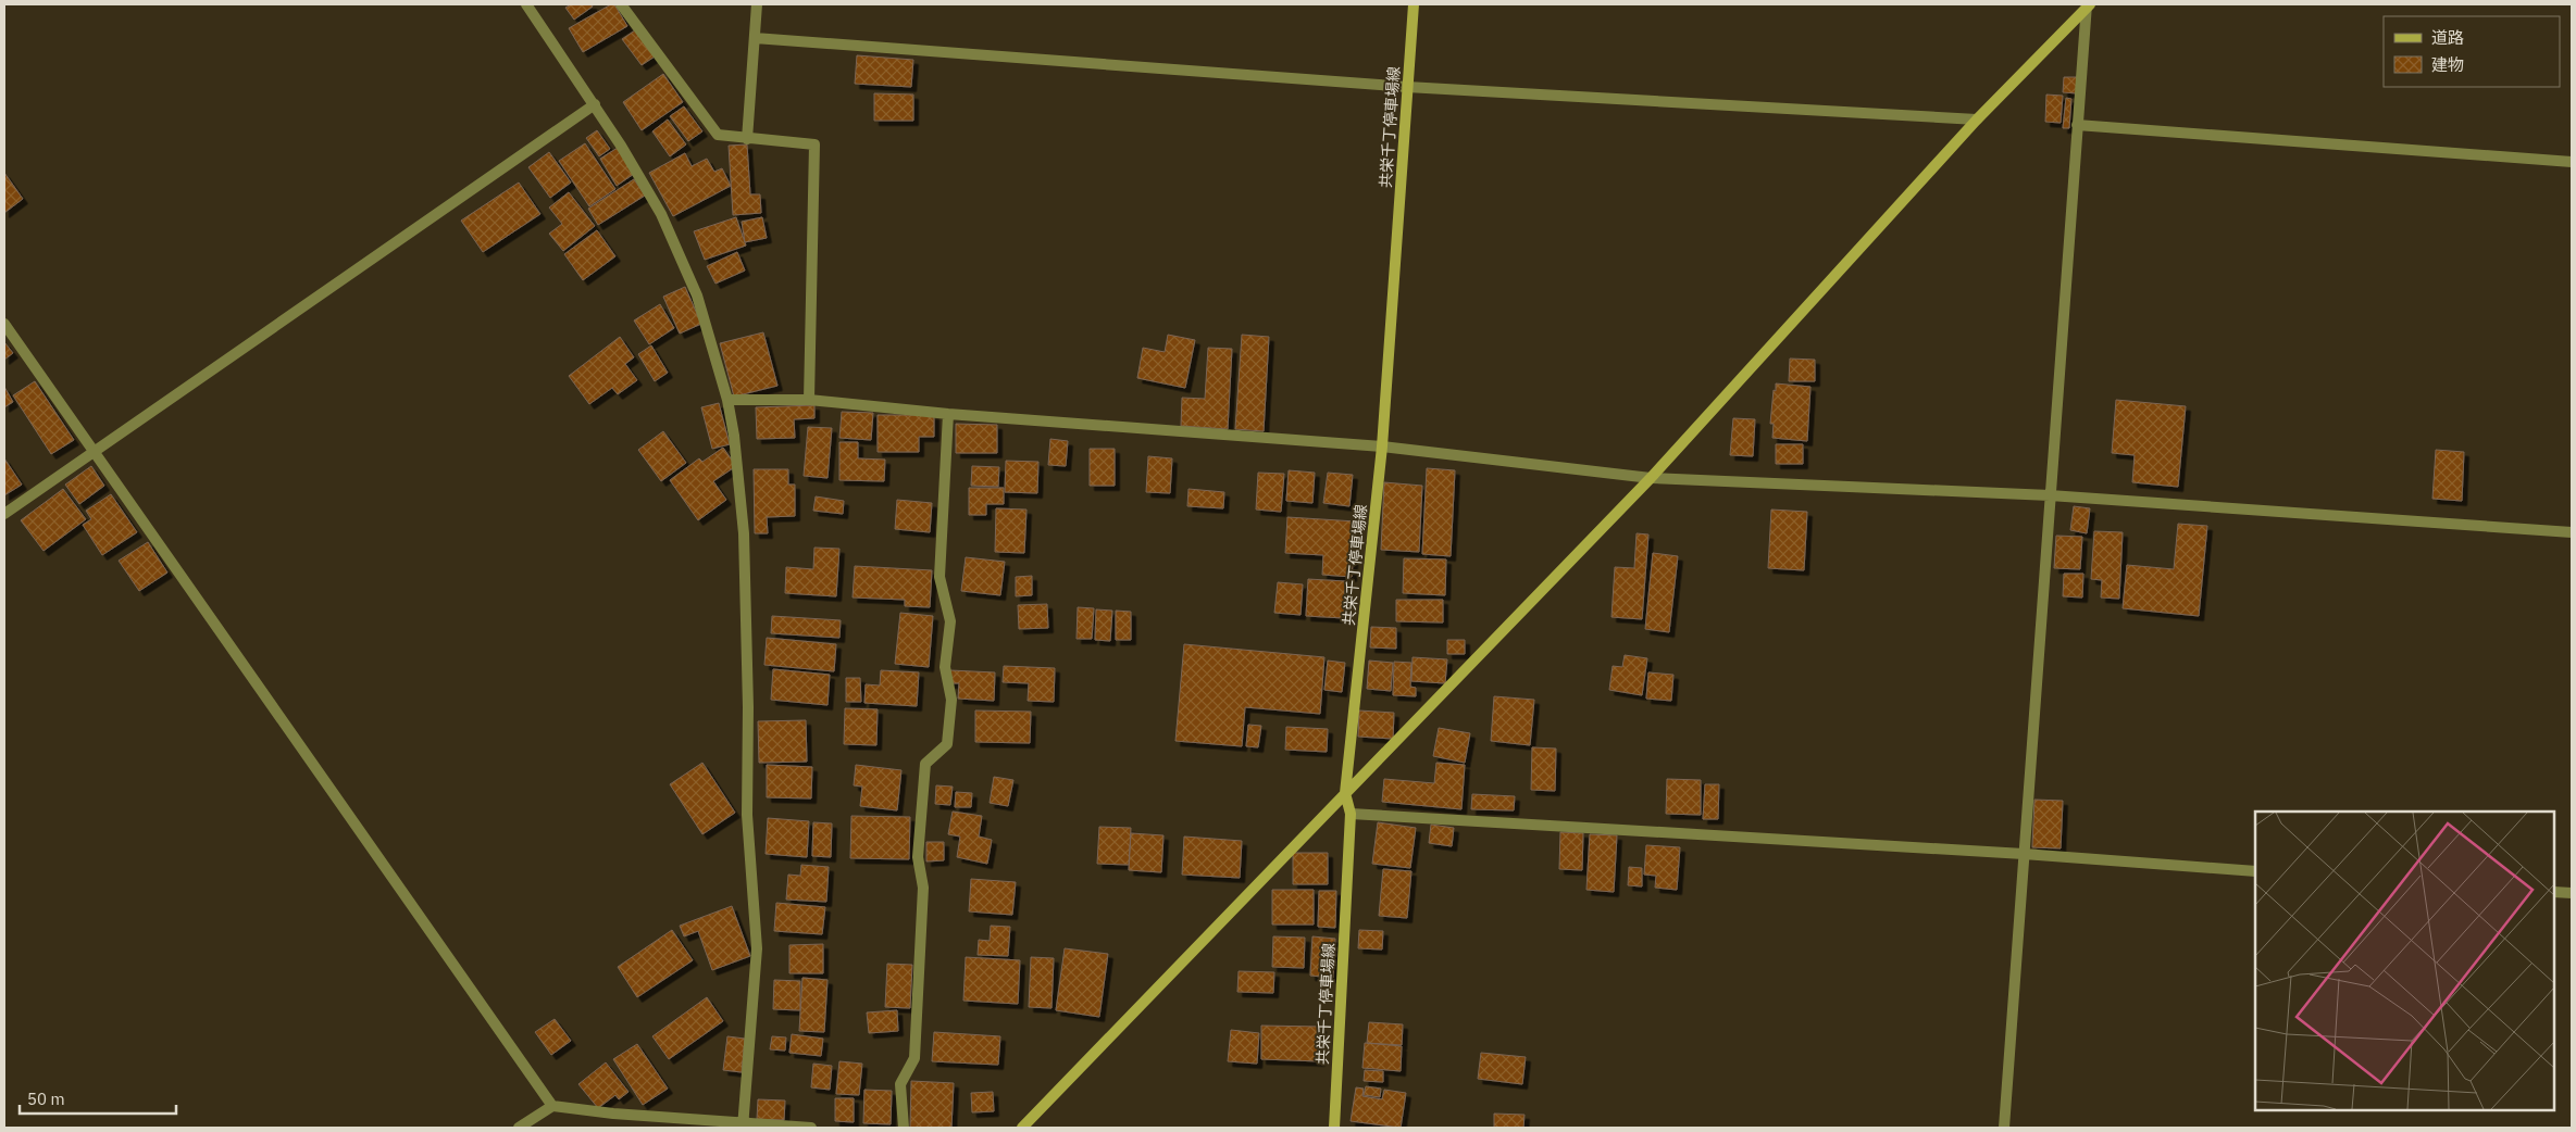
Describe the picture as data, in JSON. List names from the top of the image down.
{
  "streets": {
    "street": ["共栄千丁停車場線"]
  },
  "legend": ["道路", "建物"],
  "scale_bar": "50 m"
}
